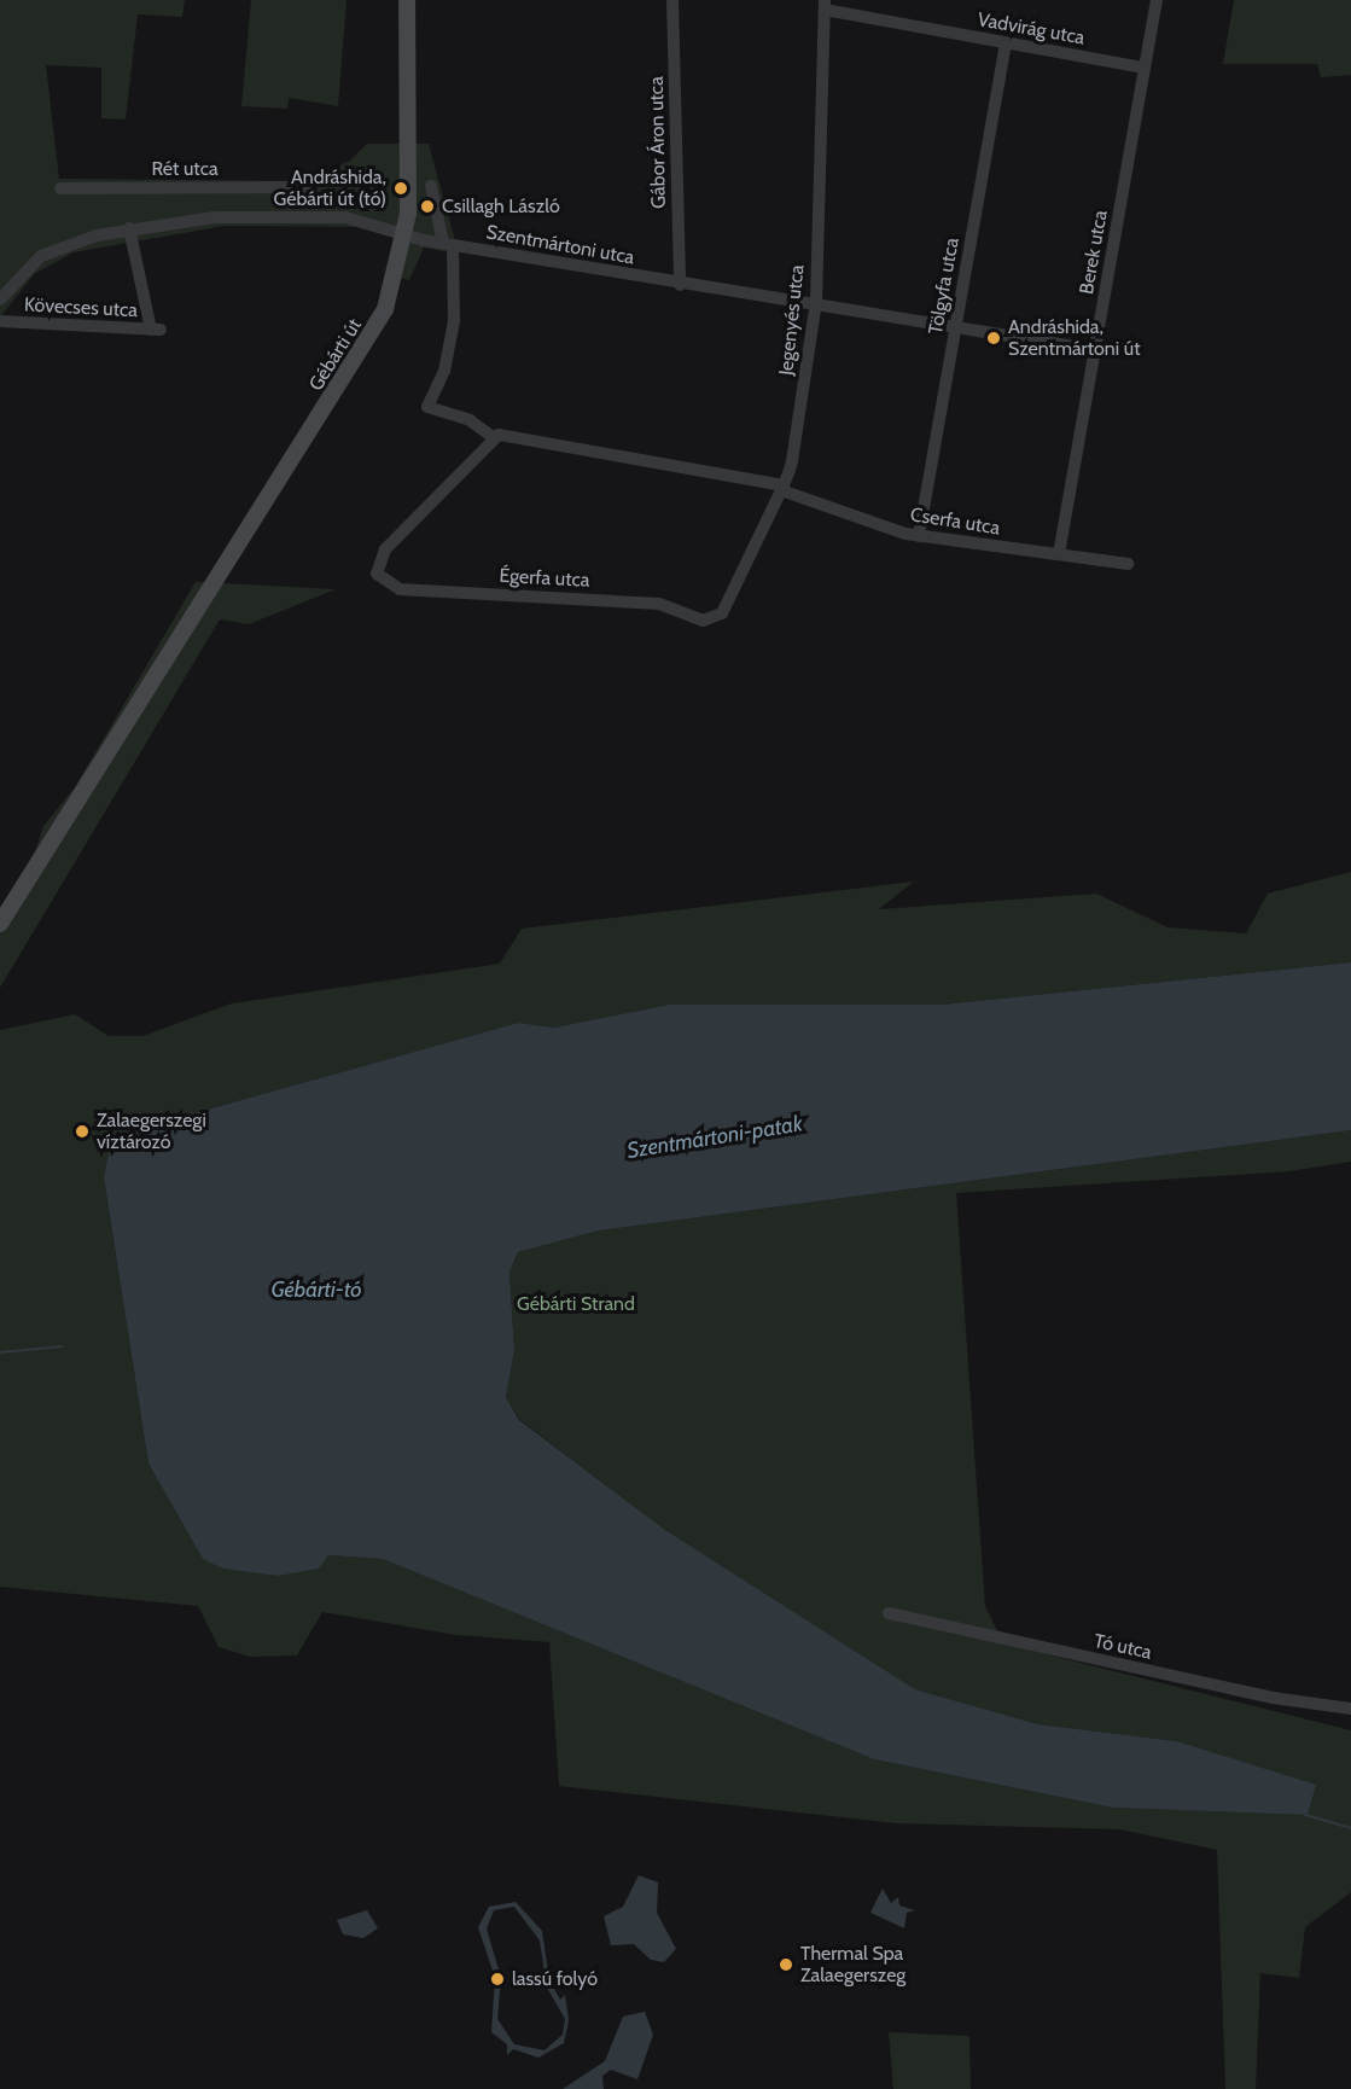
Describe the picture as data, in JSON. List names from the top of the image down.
{
  "streets": {
    "main road": ["Gébárti út"],
    "street": [
      "Vadvirág utca",
      "Gábor Áron utca",
      "Rét utca",
      "Szentmártoni utca",
      "Berek utca",
      "Tölgyfa utca",
      "Kövecses utca",
      "Jegenyés utca",
      "Cserfa utca",
      "Égerfa utca",
      "Tó utca"
    ]
  },
  "crossings": [
    ["Vadvirág utca", "Berek utca"],
    ["Vadvirág utca", "Tölgyfa utca"],
    ["Vadvirág utca", "Jegenyés utca"],
    ["Gábor Áron utca", "Szentmártoni utca"],
    ["Szentmártoni utca", "Berek utca"],
    ["Szentmártoni utca", "Tölgyfa utca"],
    ["Szentmártoni utca", "Kövecses utca"],
    ["Szentmártoni utca", "Jegenyés utca"],
    ["Szentmártoni utca", "Gébárti út"],
    ["Berek utca", "Cserfa utca"],
    ["Tölgyfa utca", "Cserfa utca"],
    ["Jegenyés utca", "Cserfa utca"],
    ["Jegenyés utca", "Égerfa utca"],
    ["Cserfa utca", "Égerfa utca"]
  ],
  "water": ["Szentmártoni-patak", "Gébárti-tó"],
  "parks": ["Gébárti Strand"],
  "places": [
    "Andráshida, Gébárti út (tó)",
    "Csillagh László",
    "Andráshida, Szentmártoni út",
    "Zalaegerszegi víztározó",
    "Thermal Spa Zalaegerszeg",
    "lassú folyó"
  ]
}
